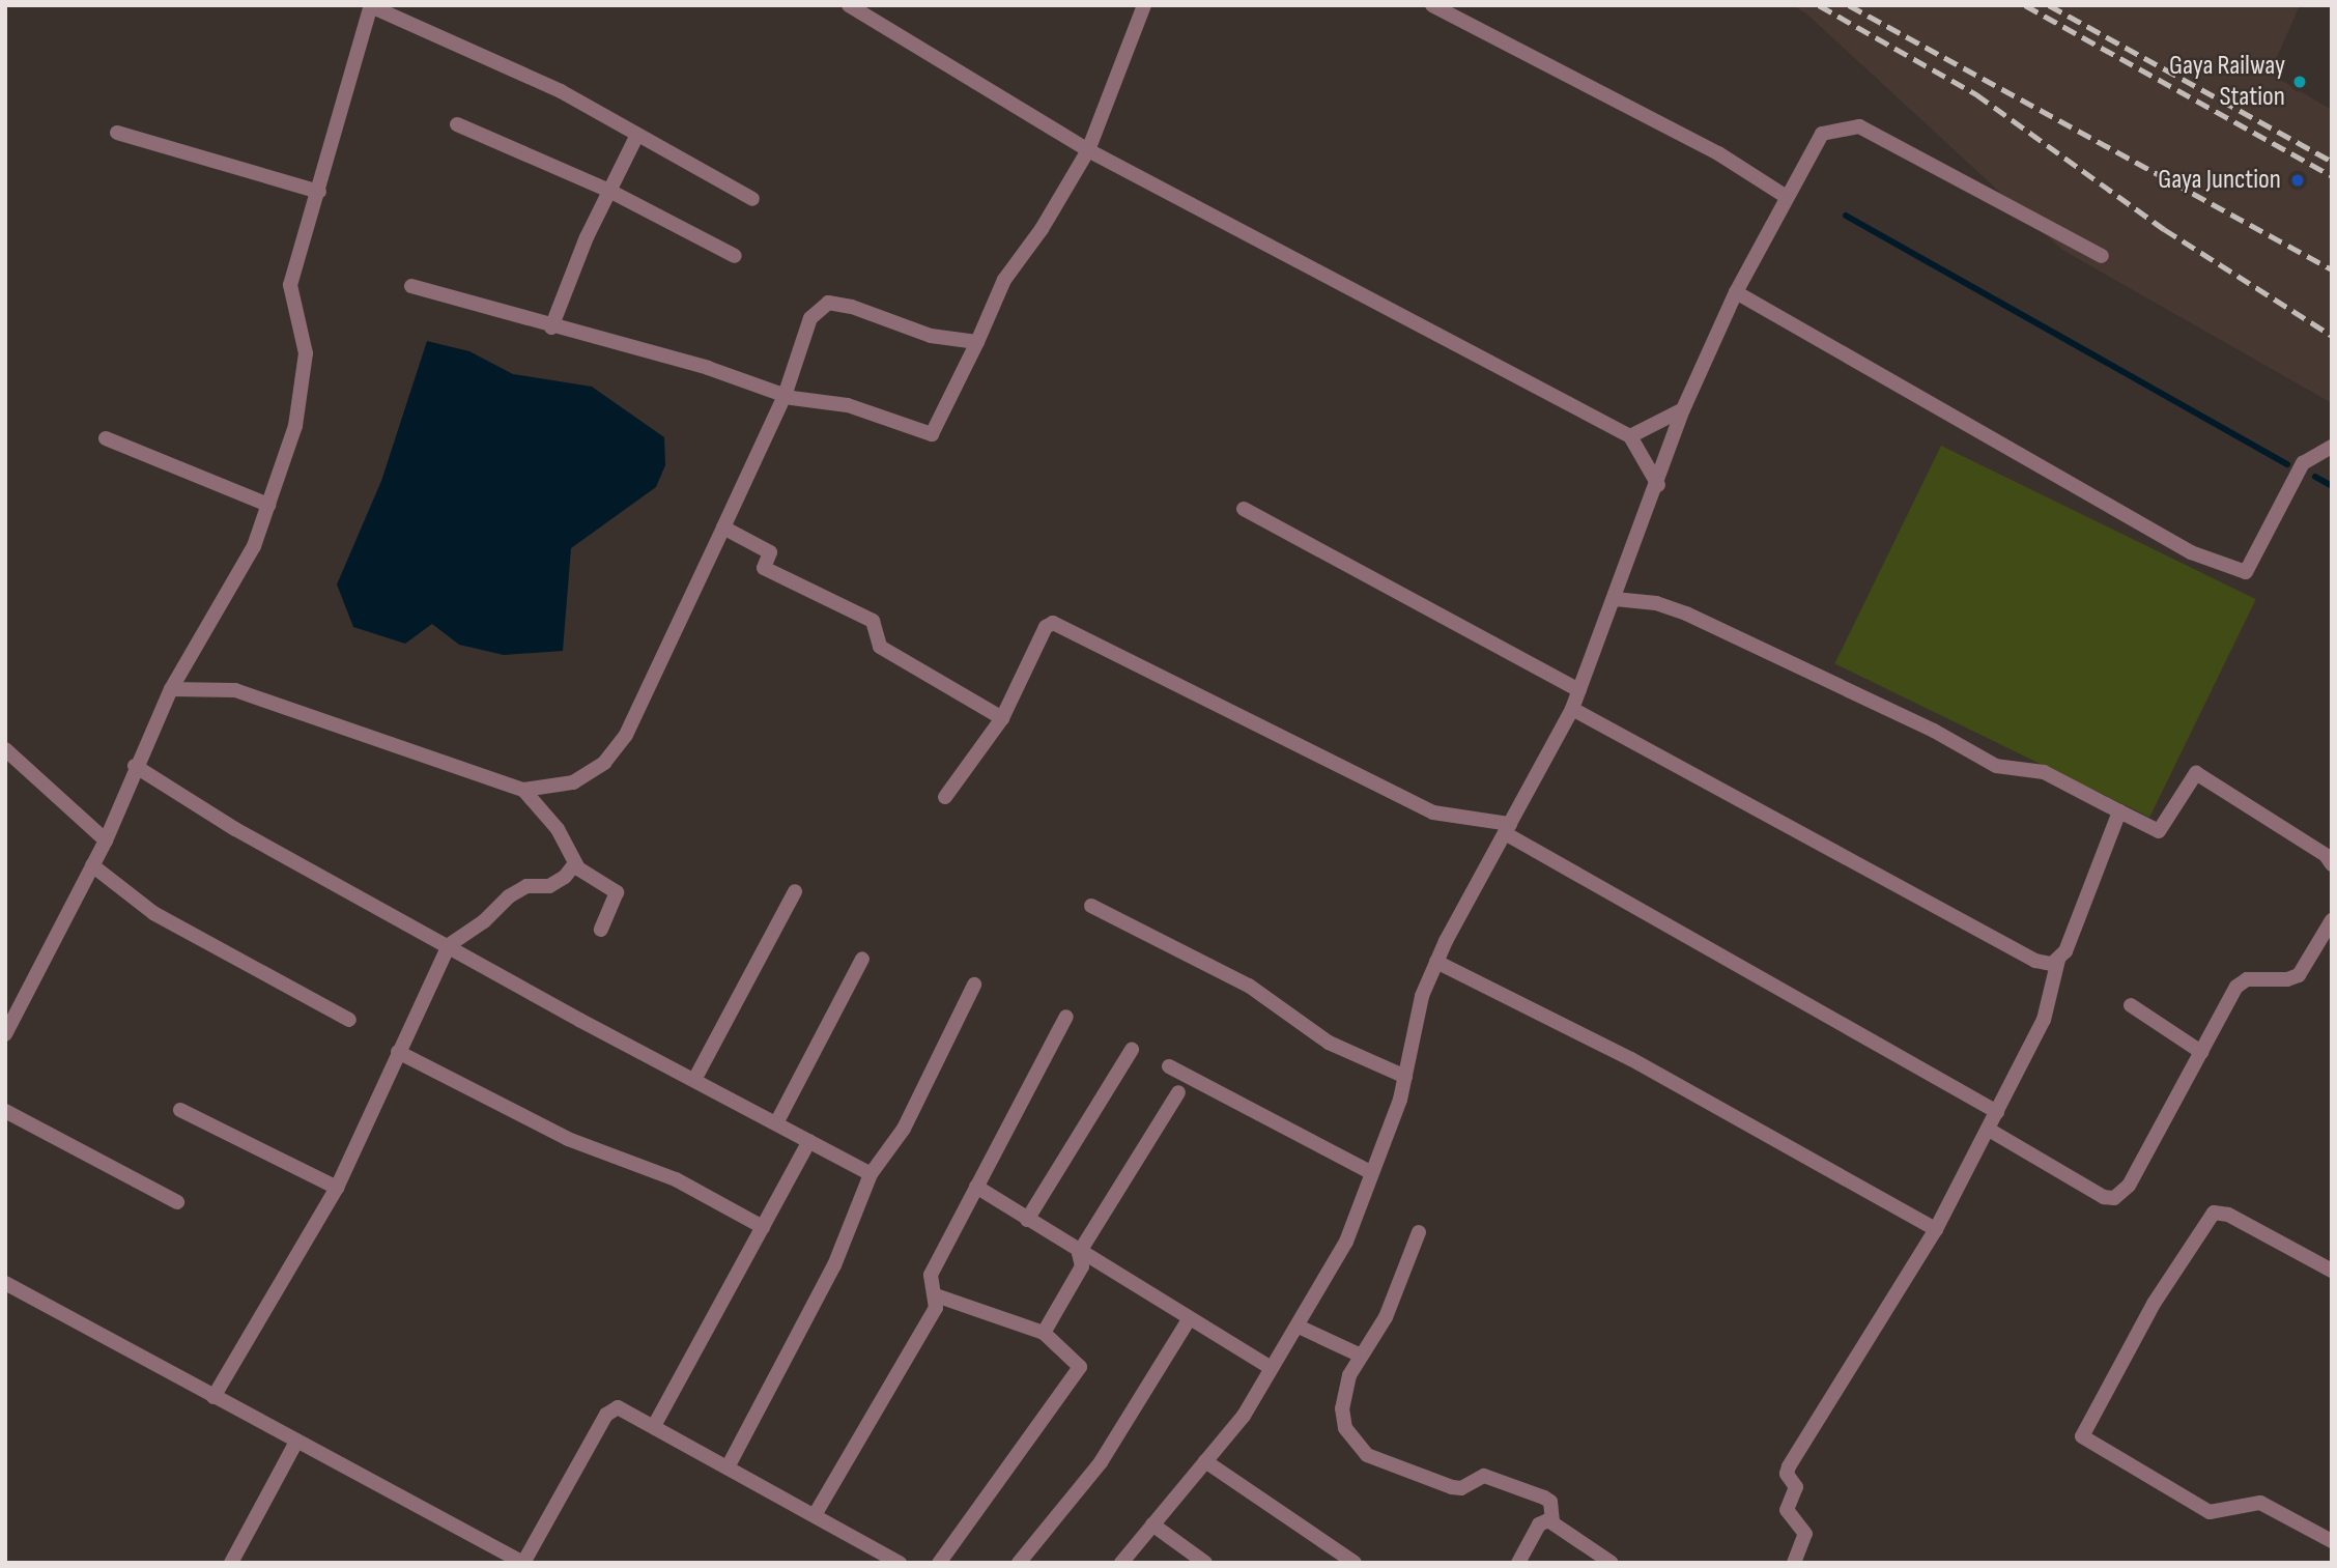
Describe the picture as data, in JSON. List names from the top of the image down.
{
  "places": ["Gaya Railway Station", "Gaya Junction"]
}
